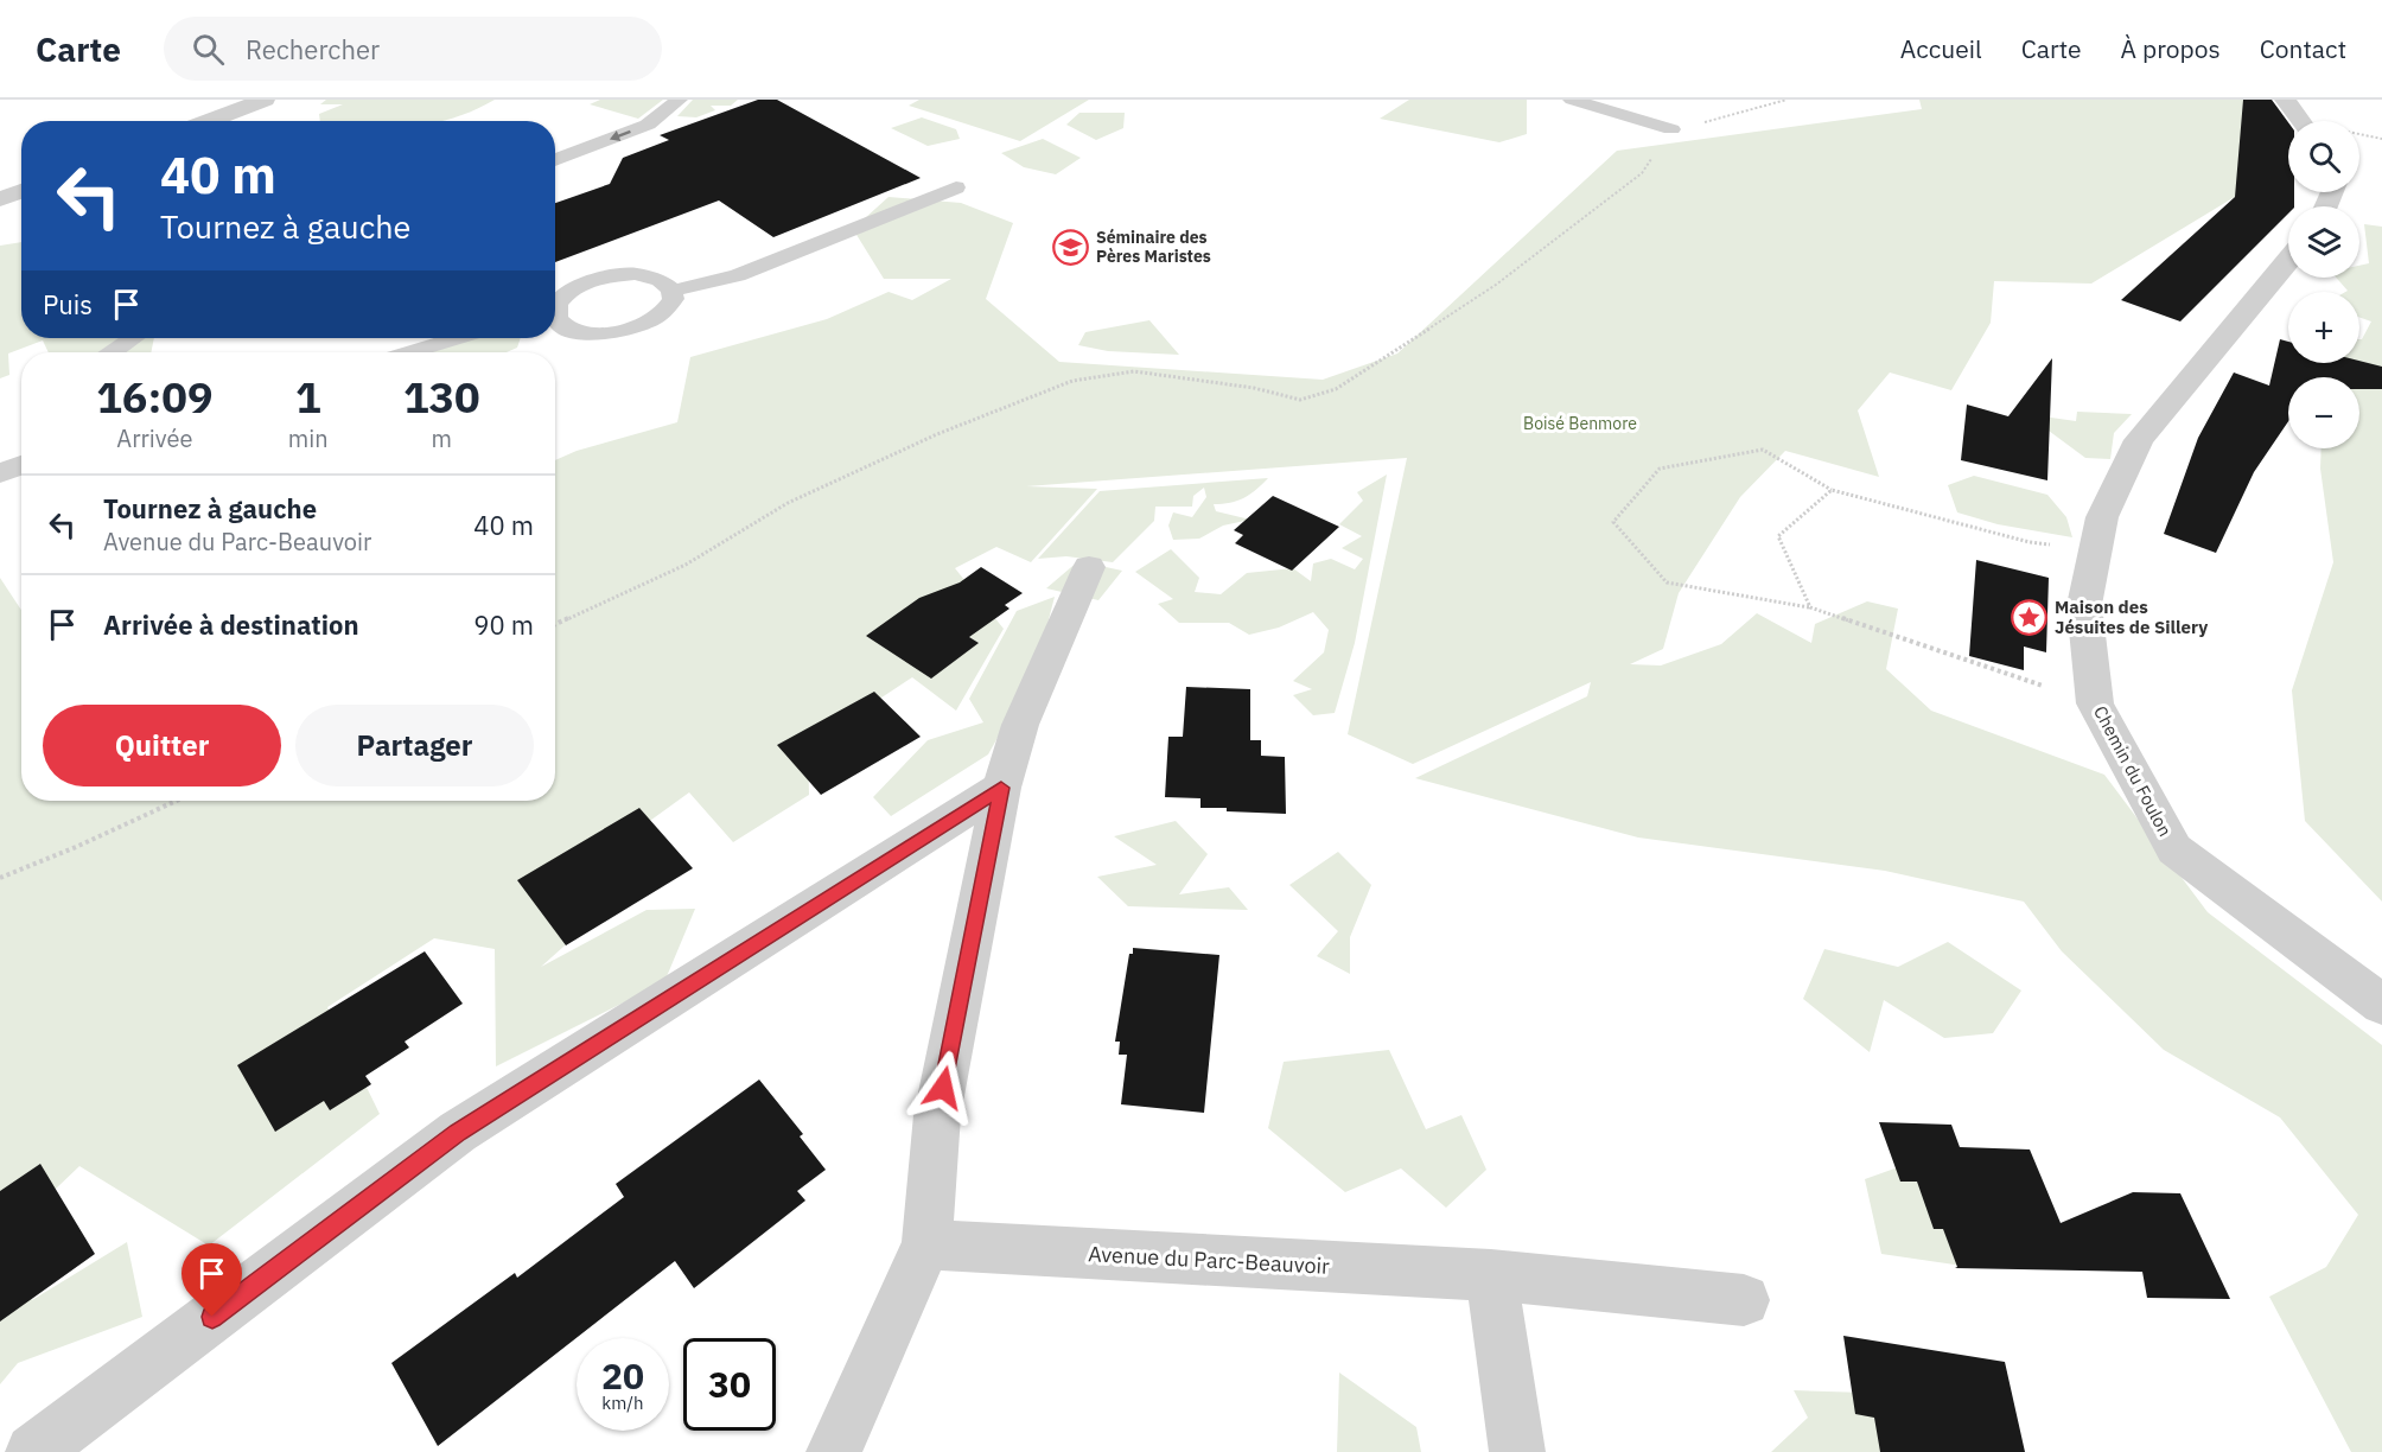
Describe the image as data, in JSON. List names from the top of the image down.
{
  "streets": {
    "street": ["Chemin du Foulon", "Avenue du Parc-Beauvoir"]
  },
  "parks": ["Boisé Benmore"],
  "places": {
    "school or university": ["Séminaire des Pères Maristes"],
    "place": ["Maison des Jésuites de Sillery"]
  },
  "page": {
    "header": "Carte",
    "search": "Rechercher",
    "nav": [
      "Accueil",
      "Carte",
      "À propos",
      "Contact"
    ],
    "map_buttons": ["+", "−"],
    "turn": ["40 m", "Tournez à gauche"],
    "then": "Puis",
    "eta": [
      "16:09",
      "Arrivée",
      "1",
      "min",
      "130",
      "m"
    ],
    "list": [
      {
        "name": "Tournez à gauche",
        "note": "Avenue du Parc-Beauvoir",
        "value": "40 m"
      },
      {
        "name": "Arrivée à destination",
        "value": "90 m"
      }
    ],
    "buttons": ["Quitter", "Partager"],
    "speed": "20 km/h",
    "limit": "30"
  }
}
